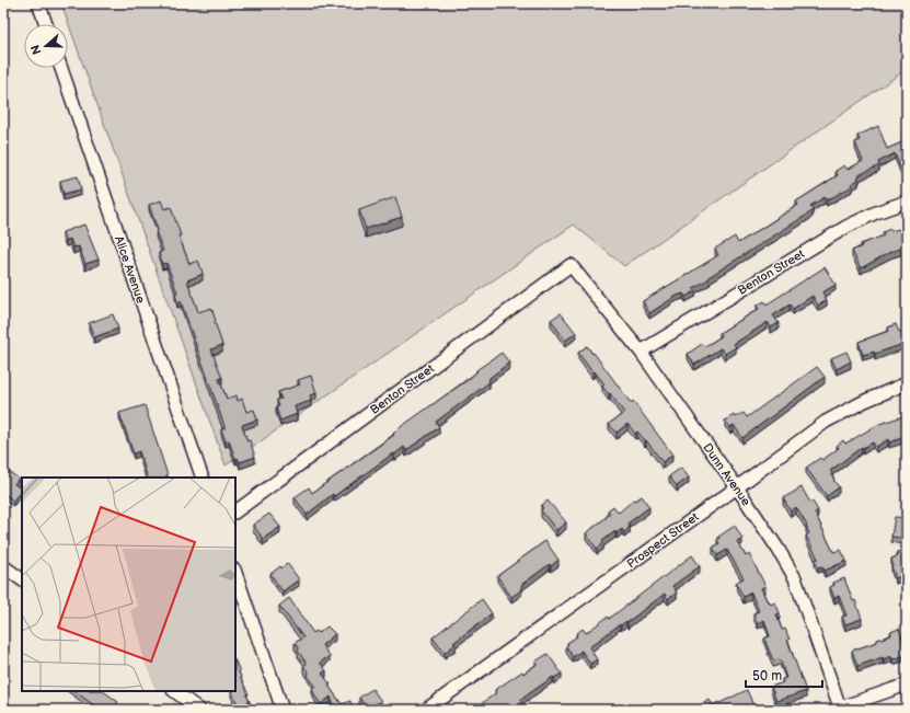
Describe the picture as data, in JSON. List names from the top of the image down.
{
  "streets": {
    "street": [
      "Alice Avenue",
      "Benton Street",
      "Dunn Avenue",
      "Prospect Street"
    ]
  },
  "crossings": [
    ["Benton Street", "Dunn Avenue"],
    ["Dunn Avenue", "Prospect Street"]
  ],
  "scale_bar": "50 m",
  "north": "left"
}
